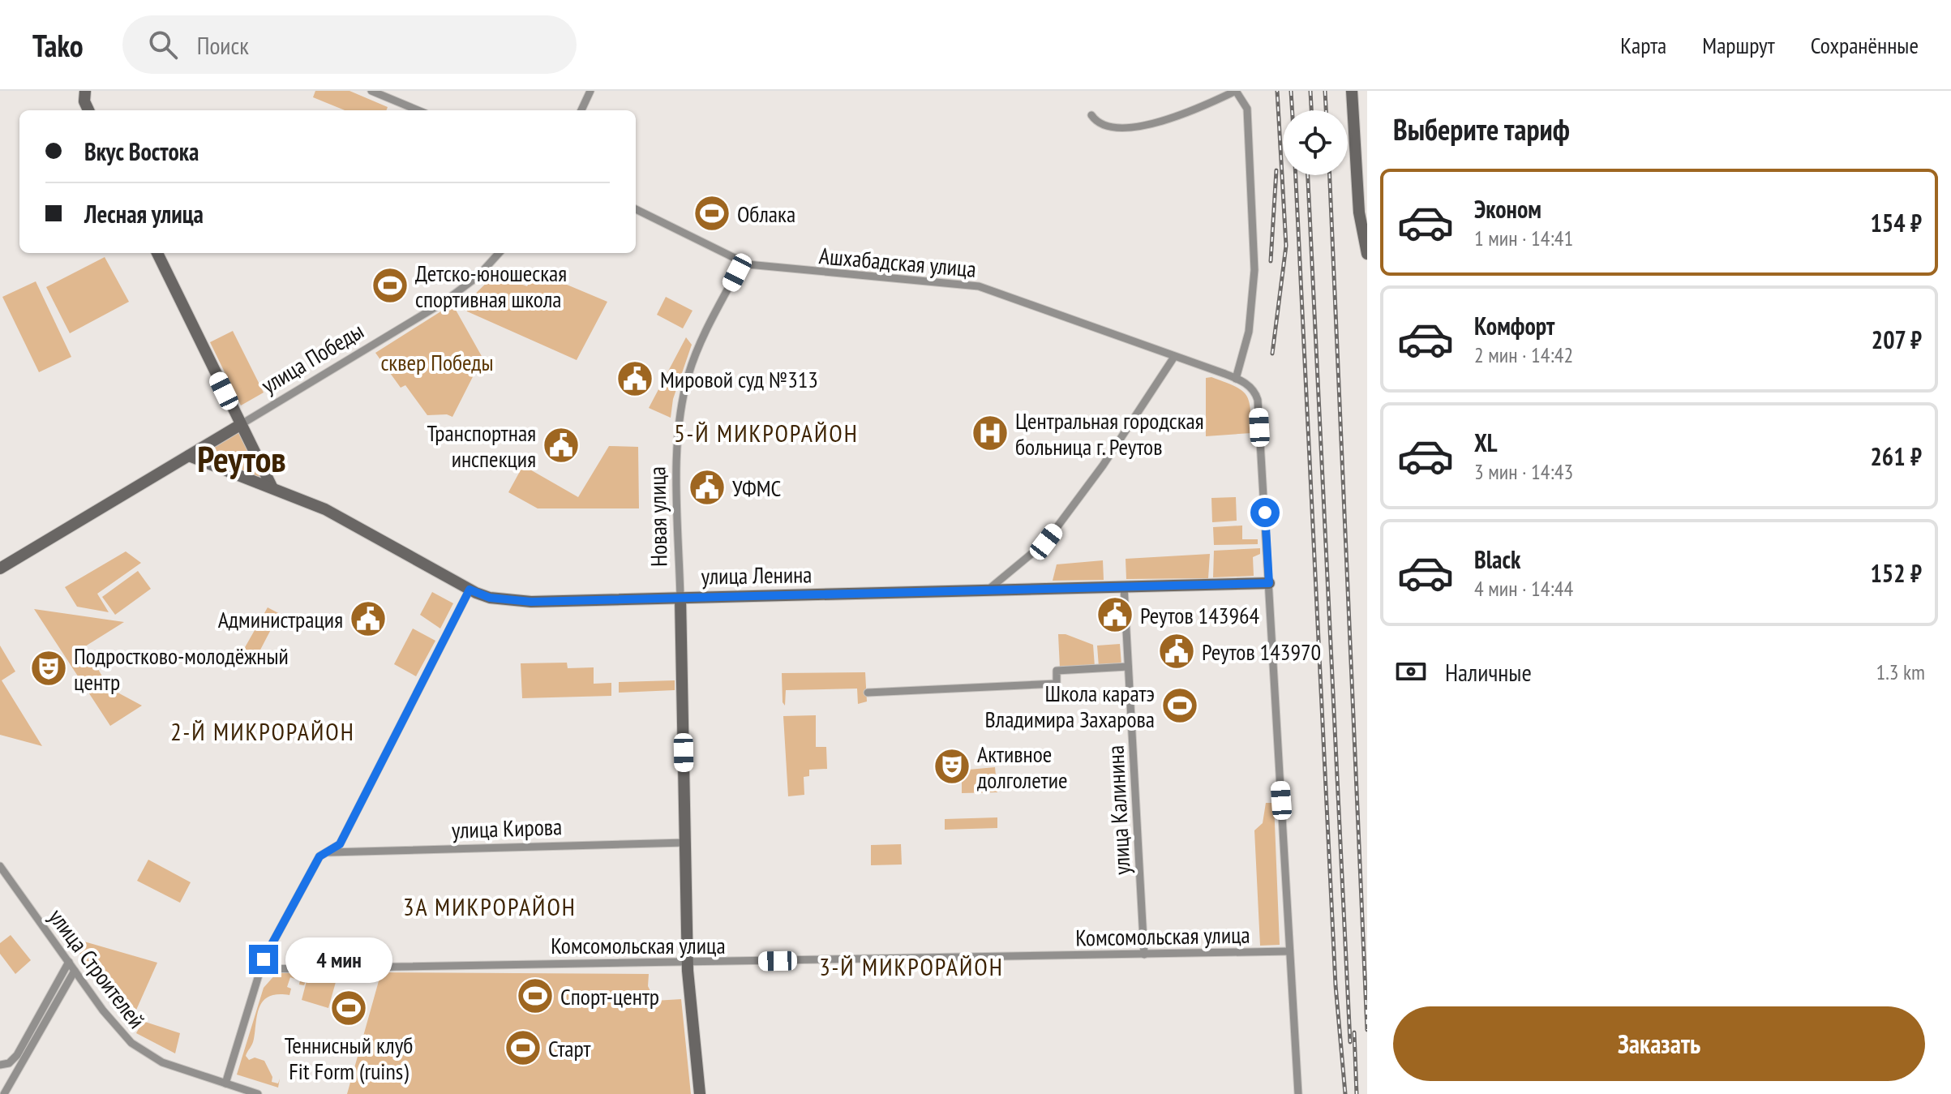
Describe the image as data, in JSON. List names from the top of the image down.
{
  "streets": {
    "street": [
      "Ашхабадская улица",
      "улица Победы",
      "Новая улица",
      "улица Ленина",
      "улица Калинина",
      "улица Кирова",
      "Комсомольская улица",
      "улица Строителей"
    ]
  },
  "crossings": [
    ["Ашхабадская улица", "Новая улица"],
    ["улица Победы", "улица Ленина"],
    ["Новая улица", "улица Ленина"],
    ["Новая улица", "улица Кирова"],
    ["Новая улица", "Комсомольская улица"],
    ["улица Ленина", "улица Калинина"],
    ["улица Калинина", "Комсомольская улица"]
  ],
  "districts": [
    "5-Й МИКРОРАЙОН",
    "Реутов",
    "2-Й МИКРОРАЙОН",
    "3А МИКРОРАЙОН",
    "3-Й МИКРОРАЙОН"
  ],
  "parks": ["сквер Победы"],
  "places": {
    "sports": [
      "Облака",
      "Детско-юношеская спортивная школа",
      "Школа каратэ Владимира Захарова",
      "Спорт-центр",
      "Теннисный клуб Fit Form (ruins)",
      "Старт"
    ],
    "public building": [
      "Мировой суд №313",
      "Транспортная инспекция",
      "УФМС",
      "Реутов 143964",
      "Администрация",
      "Реутов 143970"
    ],
    "hospital": ["Центральная городская больница г. Реутов"],
    "theatre": ["Подростково-молодёжный центр", "Активное долголетие"]
  },
  "page": {
    "header": "Tako",
    "search": "Поиск",
    "nav": ["Карта", "Маршрут", "Сохранённые"],
    "heading": "Выберите тариф",
    "banner": ["Вкус Востока", "Лесная улица"],
    "list": [
      {
        "name": "Эконом",
        "note": "1 мин · 14:41",
        "value": "154 ₽"
      },
      {
        "name": "Комфорт",
        "note": "2 мин · 14:42",
        "value": "207 ₽"
      },
      {
        "name": "XL",
        "note": "3 мин · 14:43",
        "value": "261 ₽"
      },
      {
        "name": "Black",
        "note": "4 мин · 14:44",
        "value": "152 ₽"
      }
    ],
    "pay": ["Наличные", "1.3 km"],
    "bubble": "4 мин",
    "buttons": "Заказать"
  }
}
